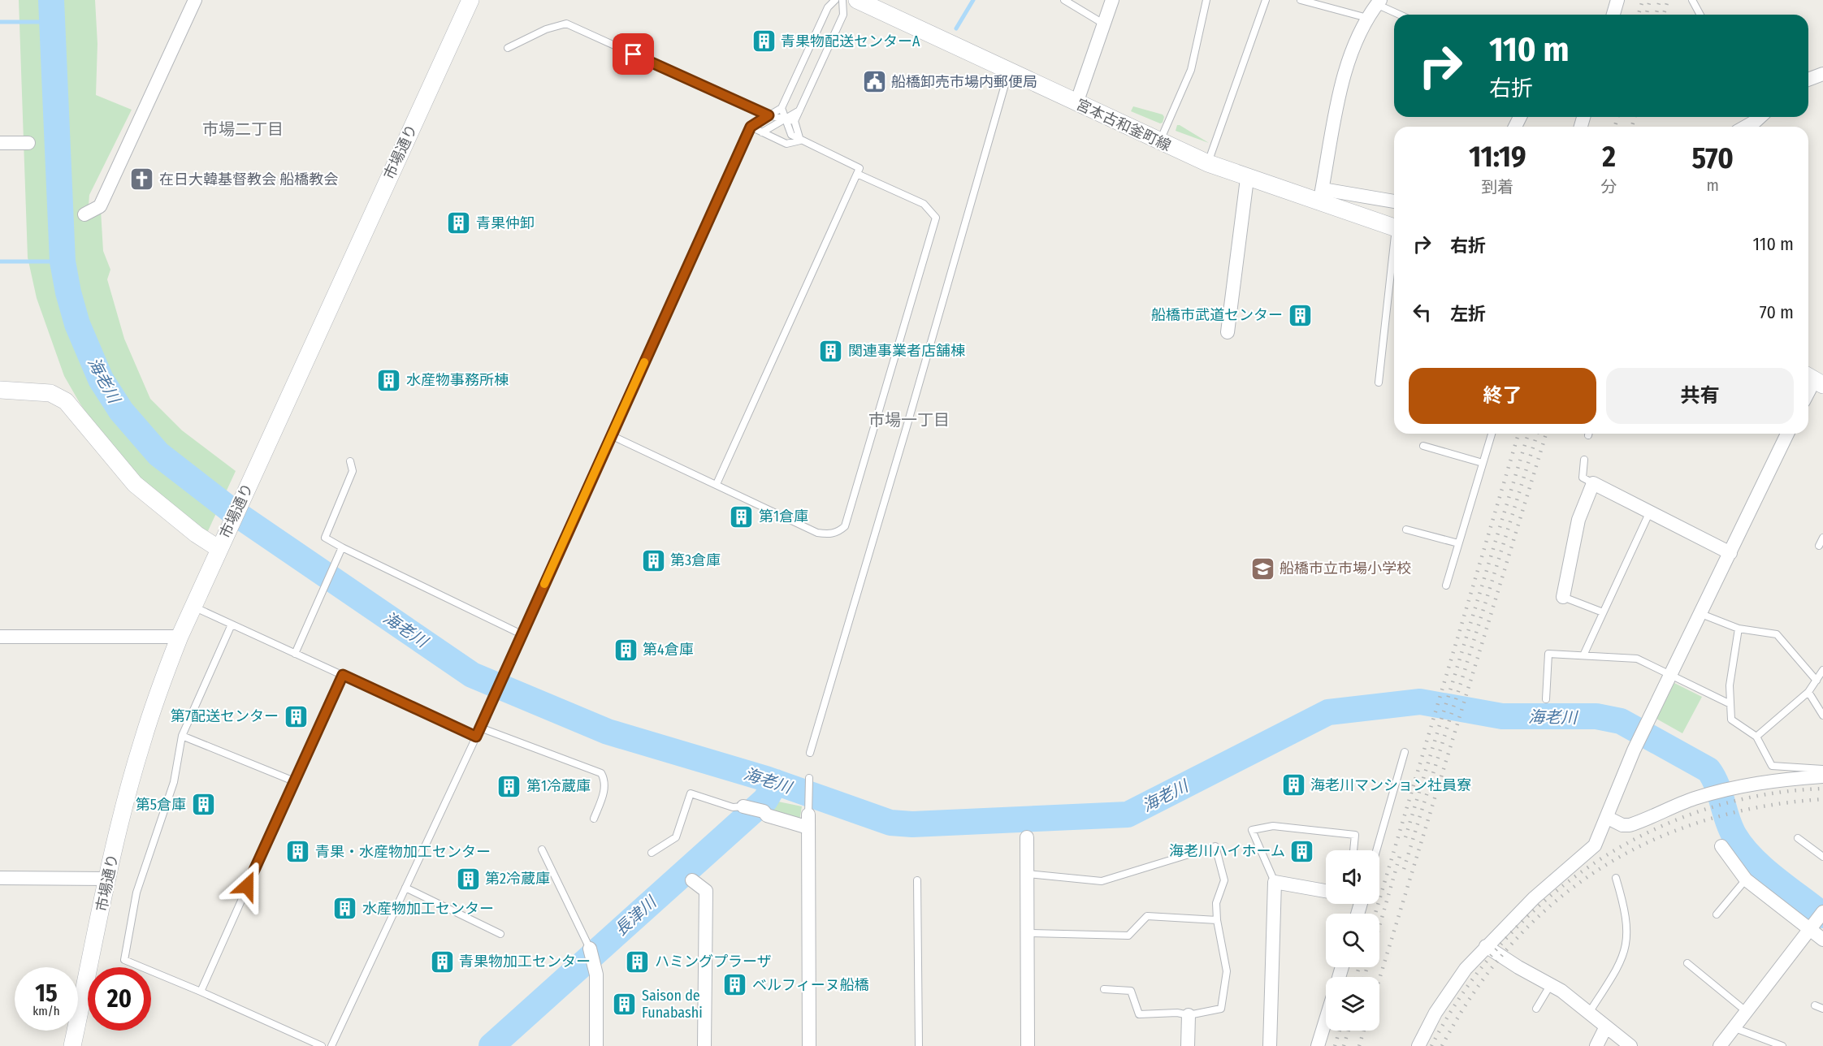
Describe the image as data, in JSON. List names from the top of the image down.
{
  "streets": {
    "street": ["宮本古和釜町線", "市場通り"]
  },
  "districts": ["市場二丁目", "市場一丁目"],
  "water": ["海老川", "長津川"],
  "places": {
    "building": [
      "青果物配送センターA",
      "青果仲卸",
      "船橋市武道センター",
      "関連事業者店舗棟",
      "水産物事務所棟",
      "第1倉庫",
      "第3倉庫",
      "第4倉庫",
      "第7配送センター",
      "海老川マンション社員寮",
      "第1冷蔵庫",
      "第5倉庫",
      "海老川ハイホーム",
      "青果・水産物加工センター",
      "第2冷蔵庫",
      "水産物加工センター",
      "青果物加工センター",
      "ハミングプラーザ",
      "ベルフィーヌ船橋",
      "Saison de Funabashi"
    ],
    "public building": ["船橋卸売市場内郵便局"],
    "church": ["在日大韓基督教会 船橋教会"],
    "school or university": ["船橋市立市場小学校"]
  },
  "page": {
    "turn": ["110 m", "右折"],
    "eta": [
      "11:19",
      "到着",
      "2",
      "分",
      "570",
      "m"
    ],
    "list": [
      {
        "name": "右折",
        "value": "110 m"
      },
      {
        "name": "左折",
        "value": "70 m"
      }
    ],
    "buttons": ["終了", "共有"],
    "speed": "15 km/h",
    "limit": "20"
  }
}
